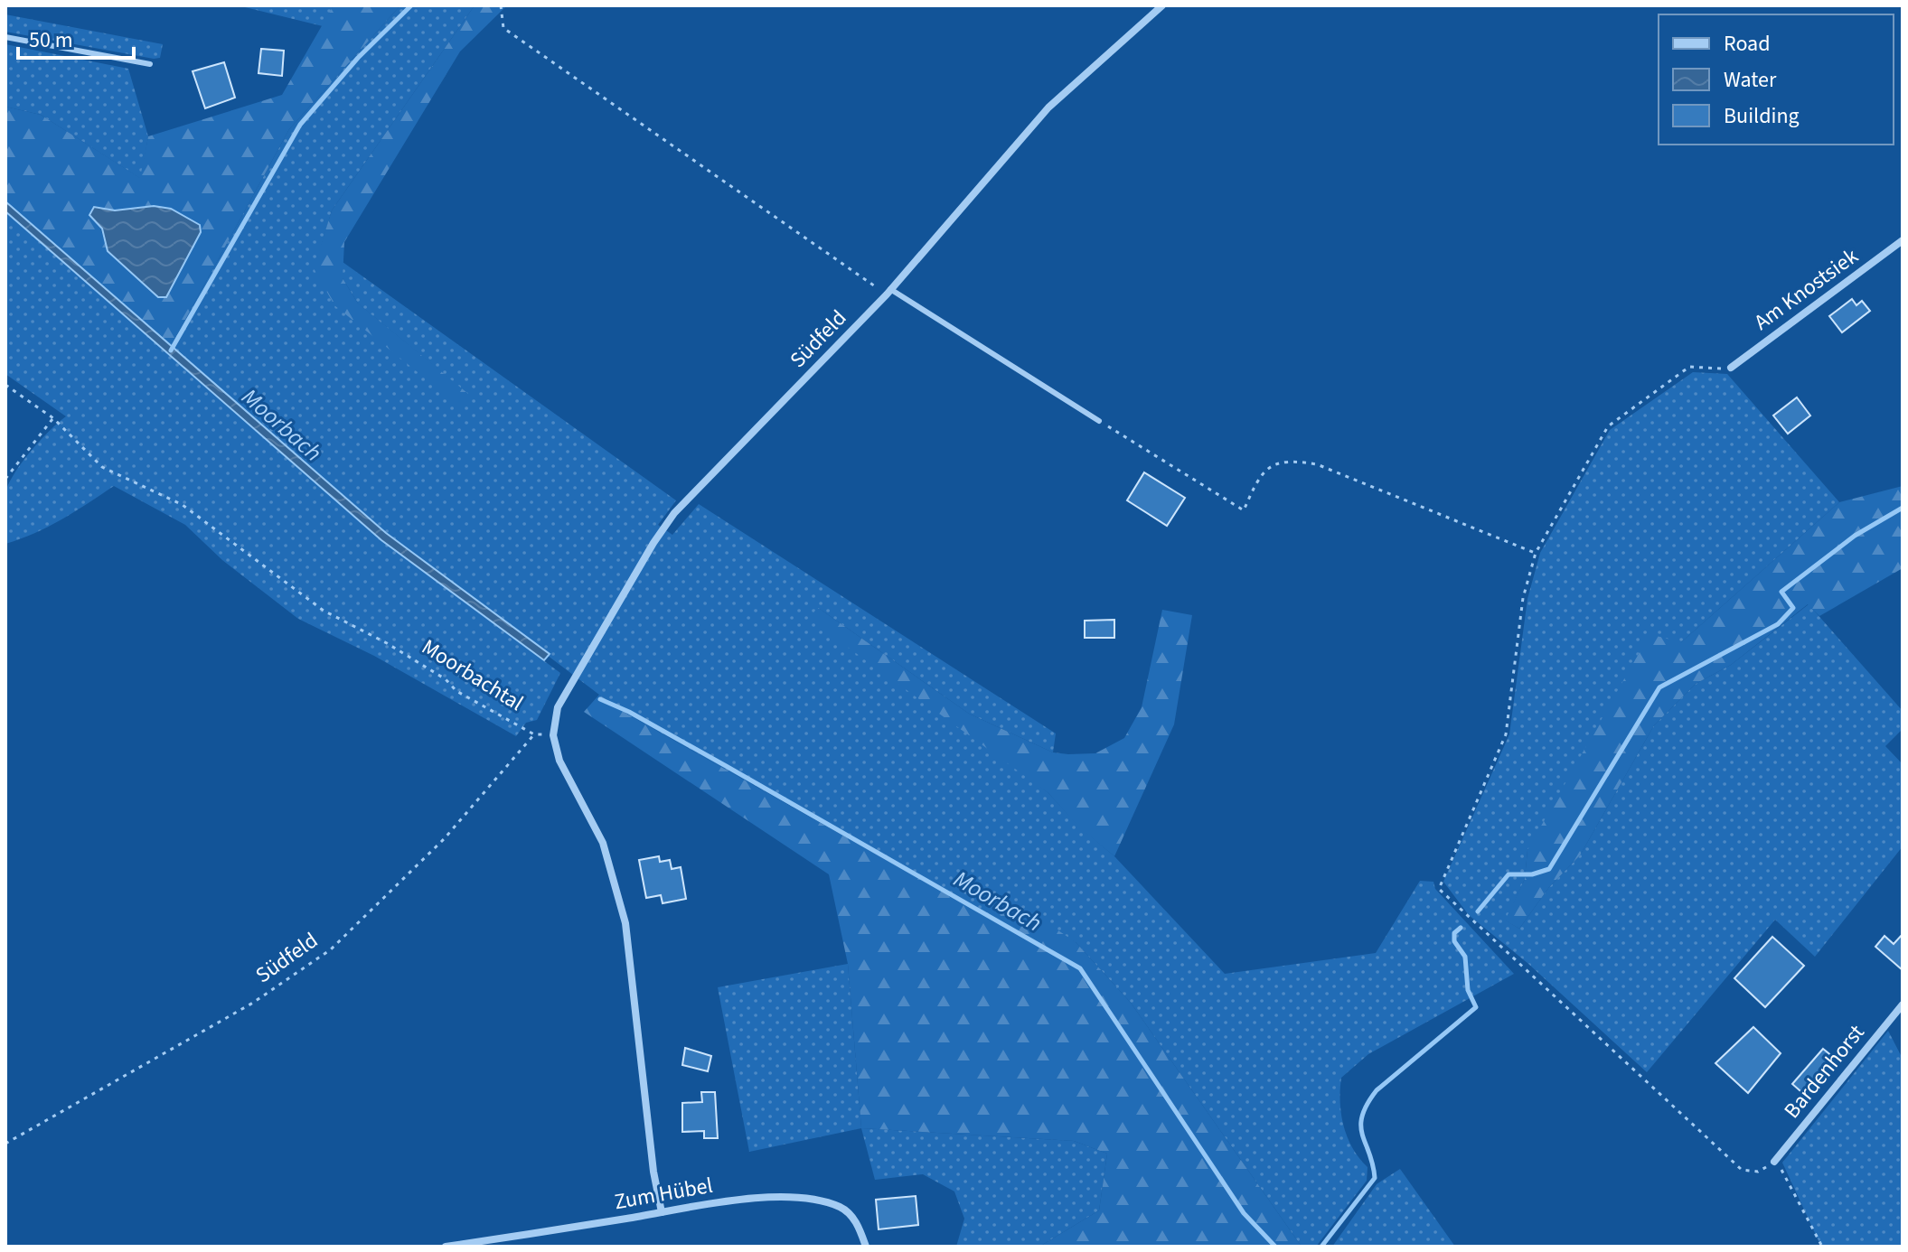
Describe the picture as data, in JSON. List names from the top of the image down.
{
  "streets": {
    "street": [
      "Am Knostsiek",
      "Südfeld",
      "Bardenhorst",
      "Zum Hübel"
    ],
    "path": ["Moorbachtal"]
  },
  "crossings": [
    ["Südfeld", "Moorbachtal"]
  ],
  "water": ["Moorbach"],
  "legend": ["Road", "Water", "Building"],
  "scale_bar": "50 m"
}
